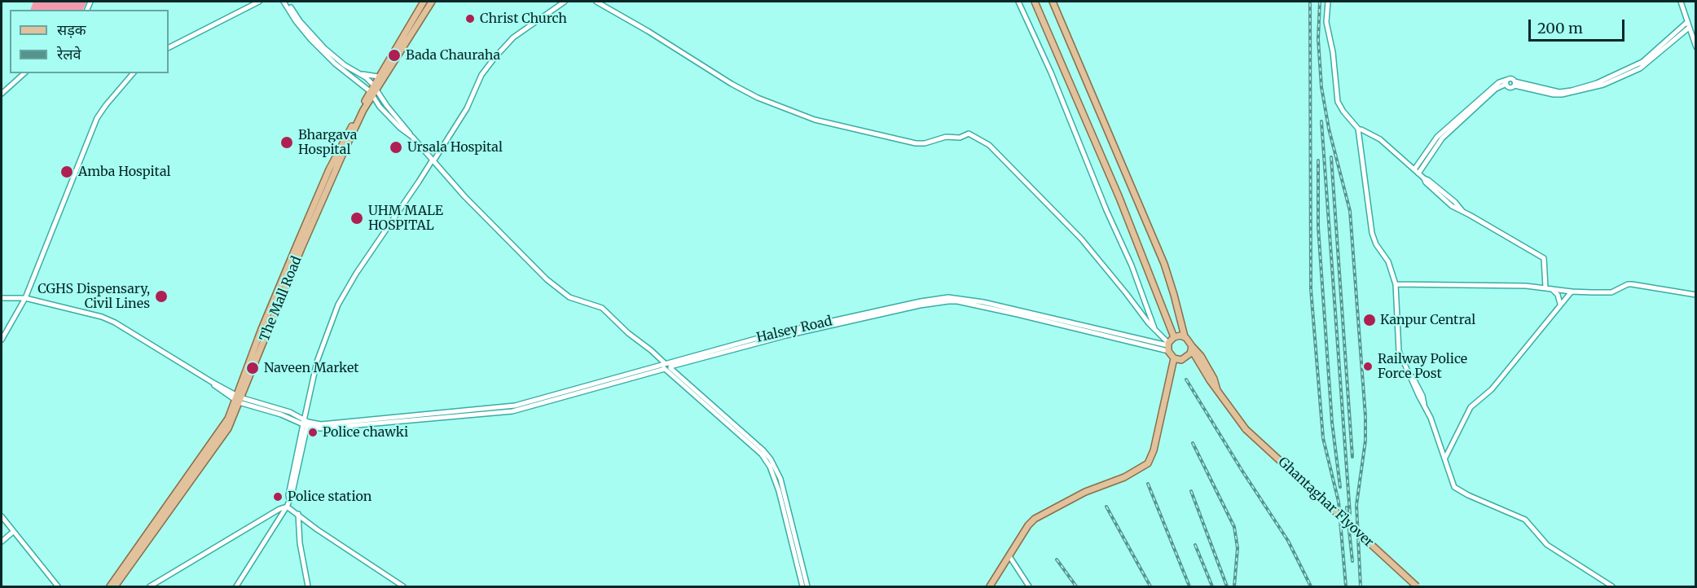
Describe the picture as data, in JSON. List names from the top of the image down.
{
  "streets": {
    "main road": ["The Mall Road", "Ghantaghar Flyover"],
    "street": ["Halsey Road"]
  },
  "places": [
    "Christ Church",
    "Bada Chauraha",
    "Bhargava Hospital",
    "Ursala Hospital",
    "Amba Hospital",
    "UHM MALE HOSPITAL",
    "CGHS Dispensary, Civil Lines",
    "Kanpur Central",
    "Railway Police Force Post",
    "Naveen Market",
    "Police chawki",
    "Police station"
  ],
  "legend": ["सड़क", "रेलवे"],
  "scale_bar": "200 m"
}
